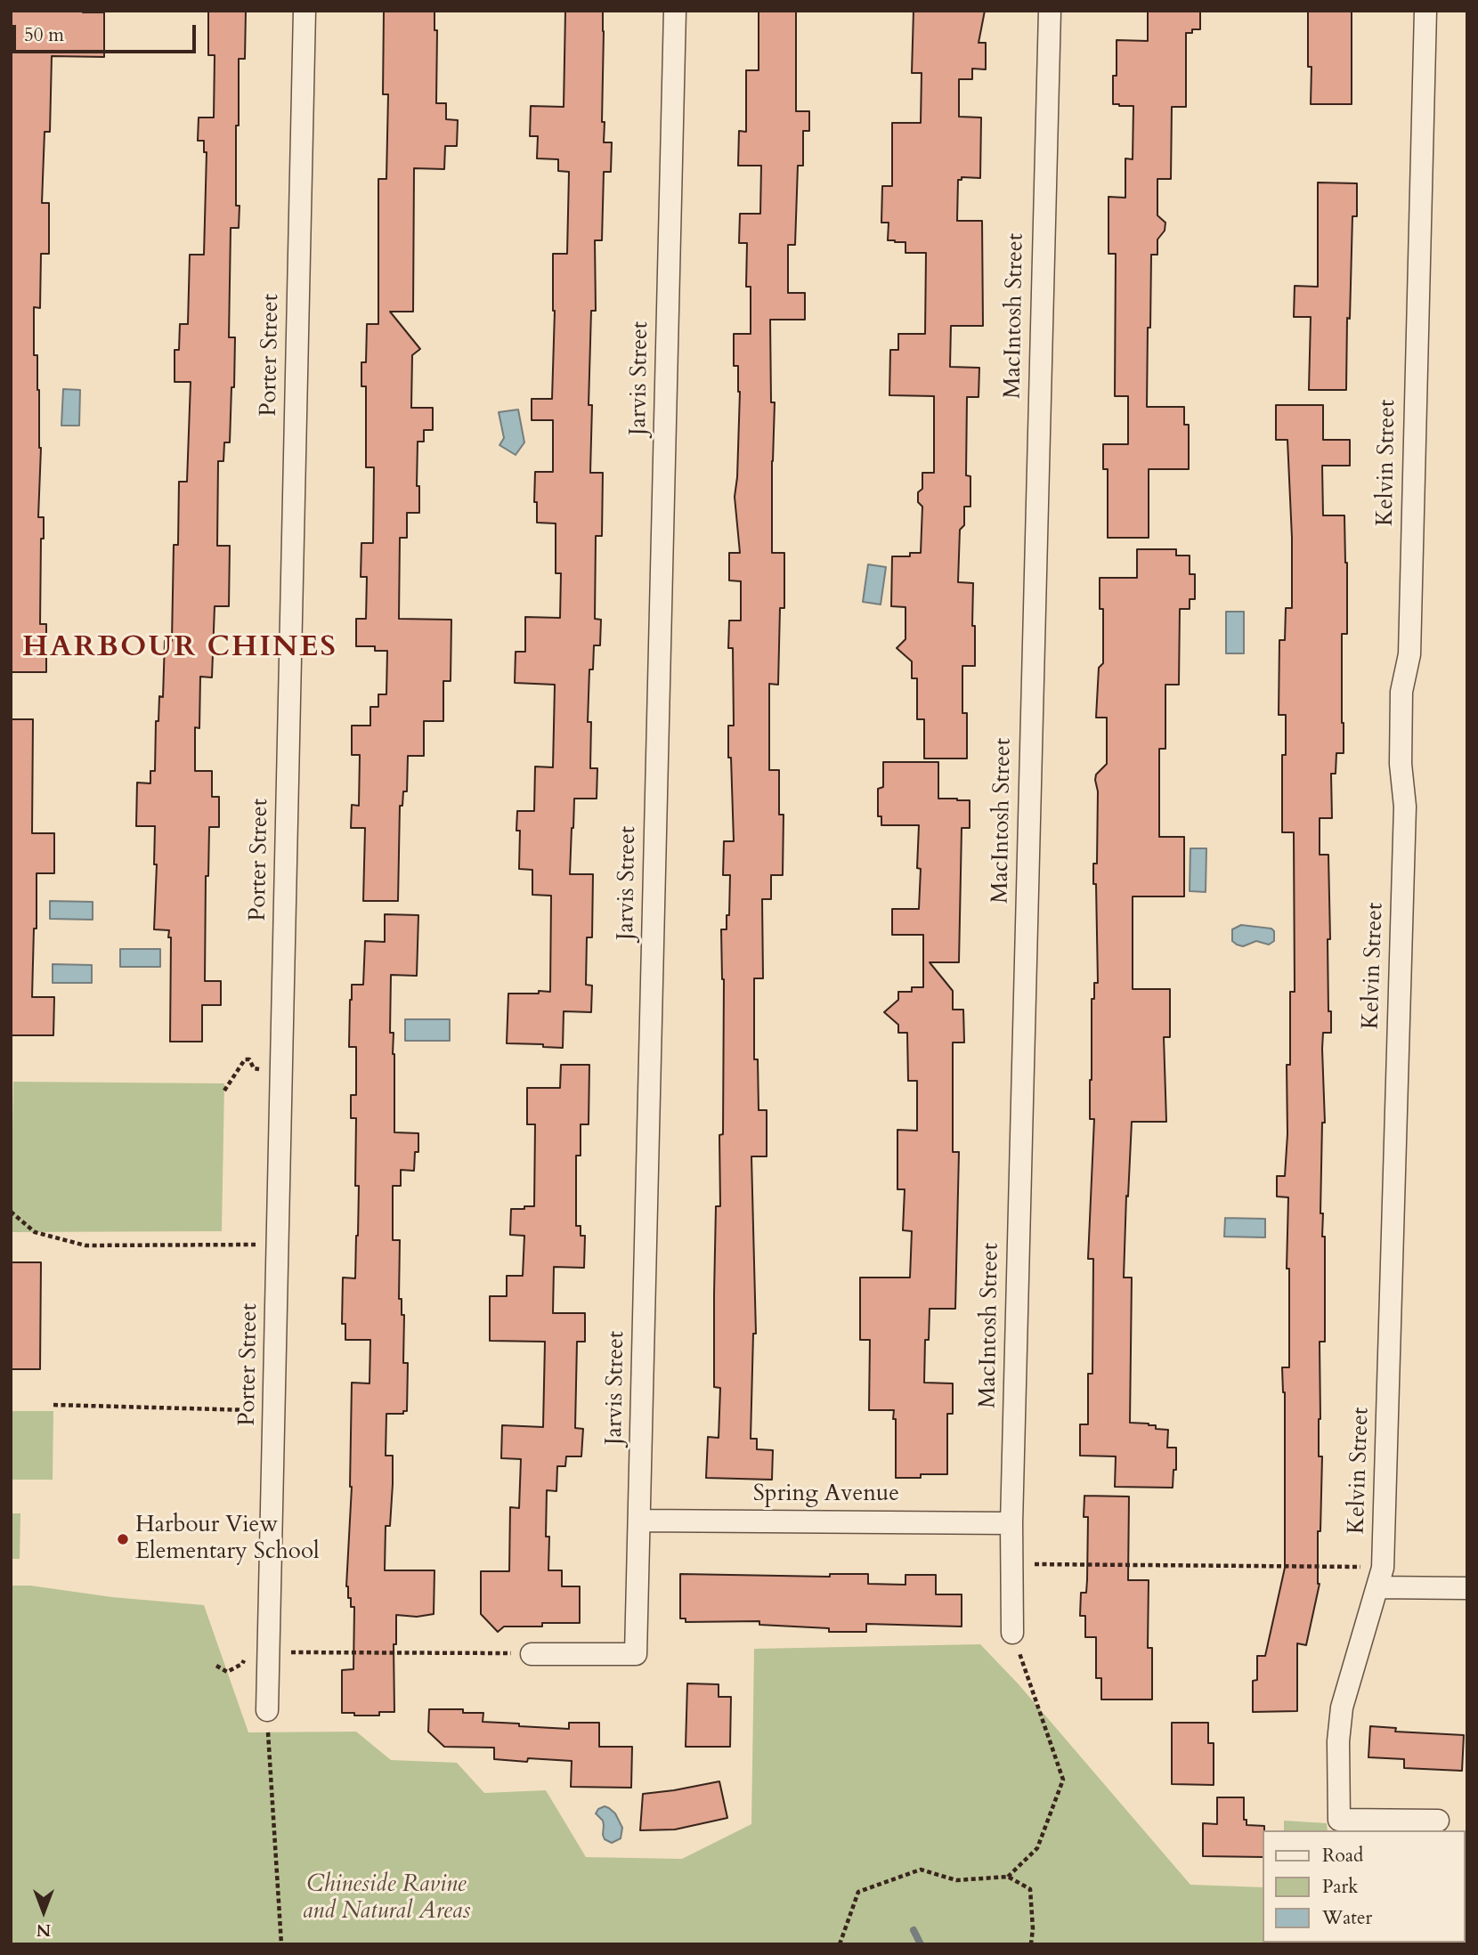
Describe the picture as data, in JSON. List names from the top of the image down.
{
  "streets": {
    "street": [
      "MacIntosh Street",
      "Porter Street",
      "Jarvis Street",
      "Kelvin Street",
      "Spring Avenue"
    ]
  },
  "crossings": [
    ["MacIntosh Street", "Spring Avenue"],
    ["Jarvis Street", "Spring Avenue"]
  ],
  "districts": ["HARBOUR CHINES"],
  "parks": ["Chineside Ravine and Natural Areas"],
  "places": ["Harbour View Elementary School"],
  "legend": ["Road", "Park", "Water"],
  "scale_bar": "50 m",
  "north": "bottom"
}
